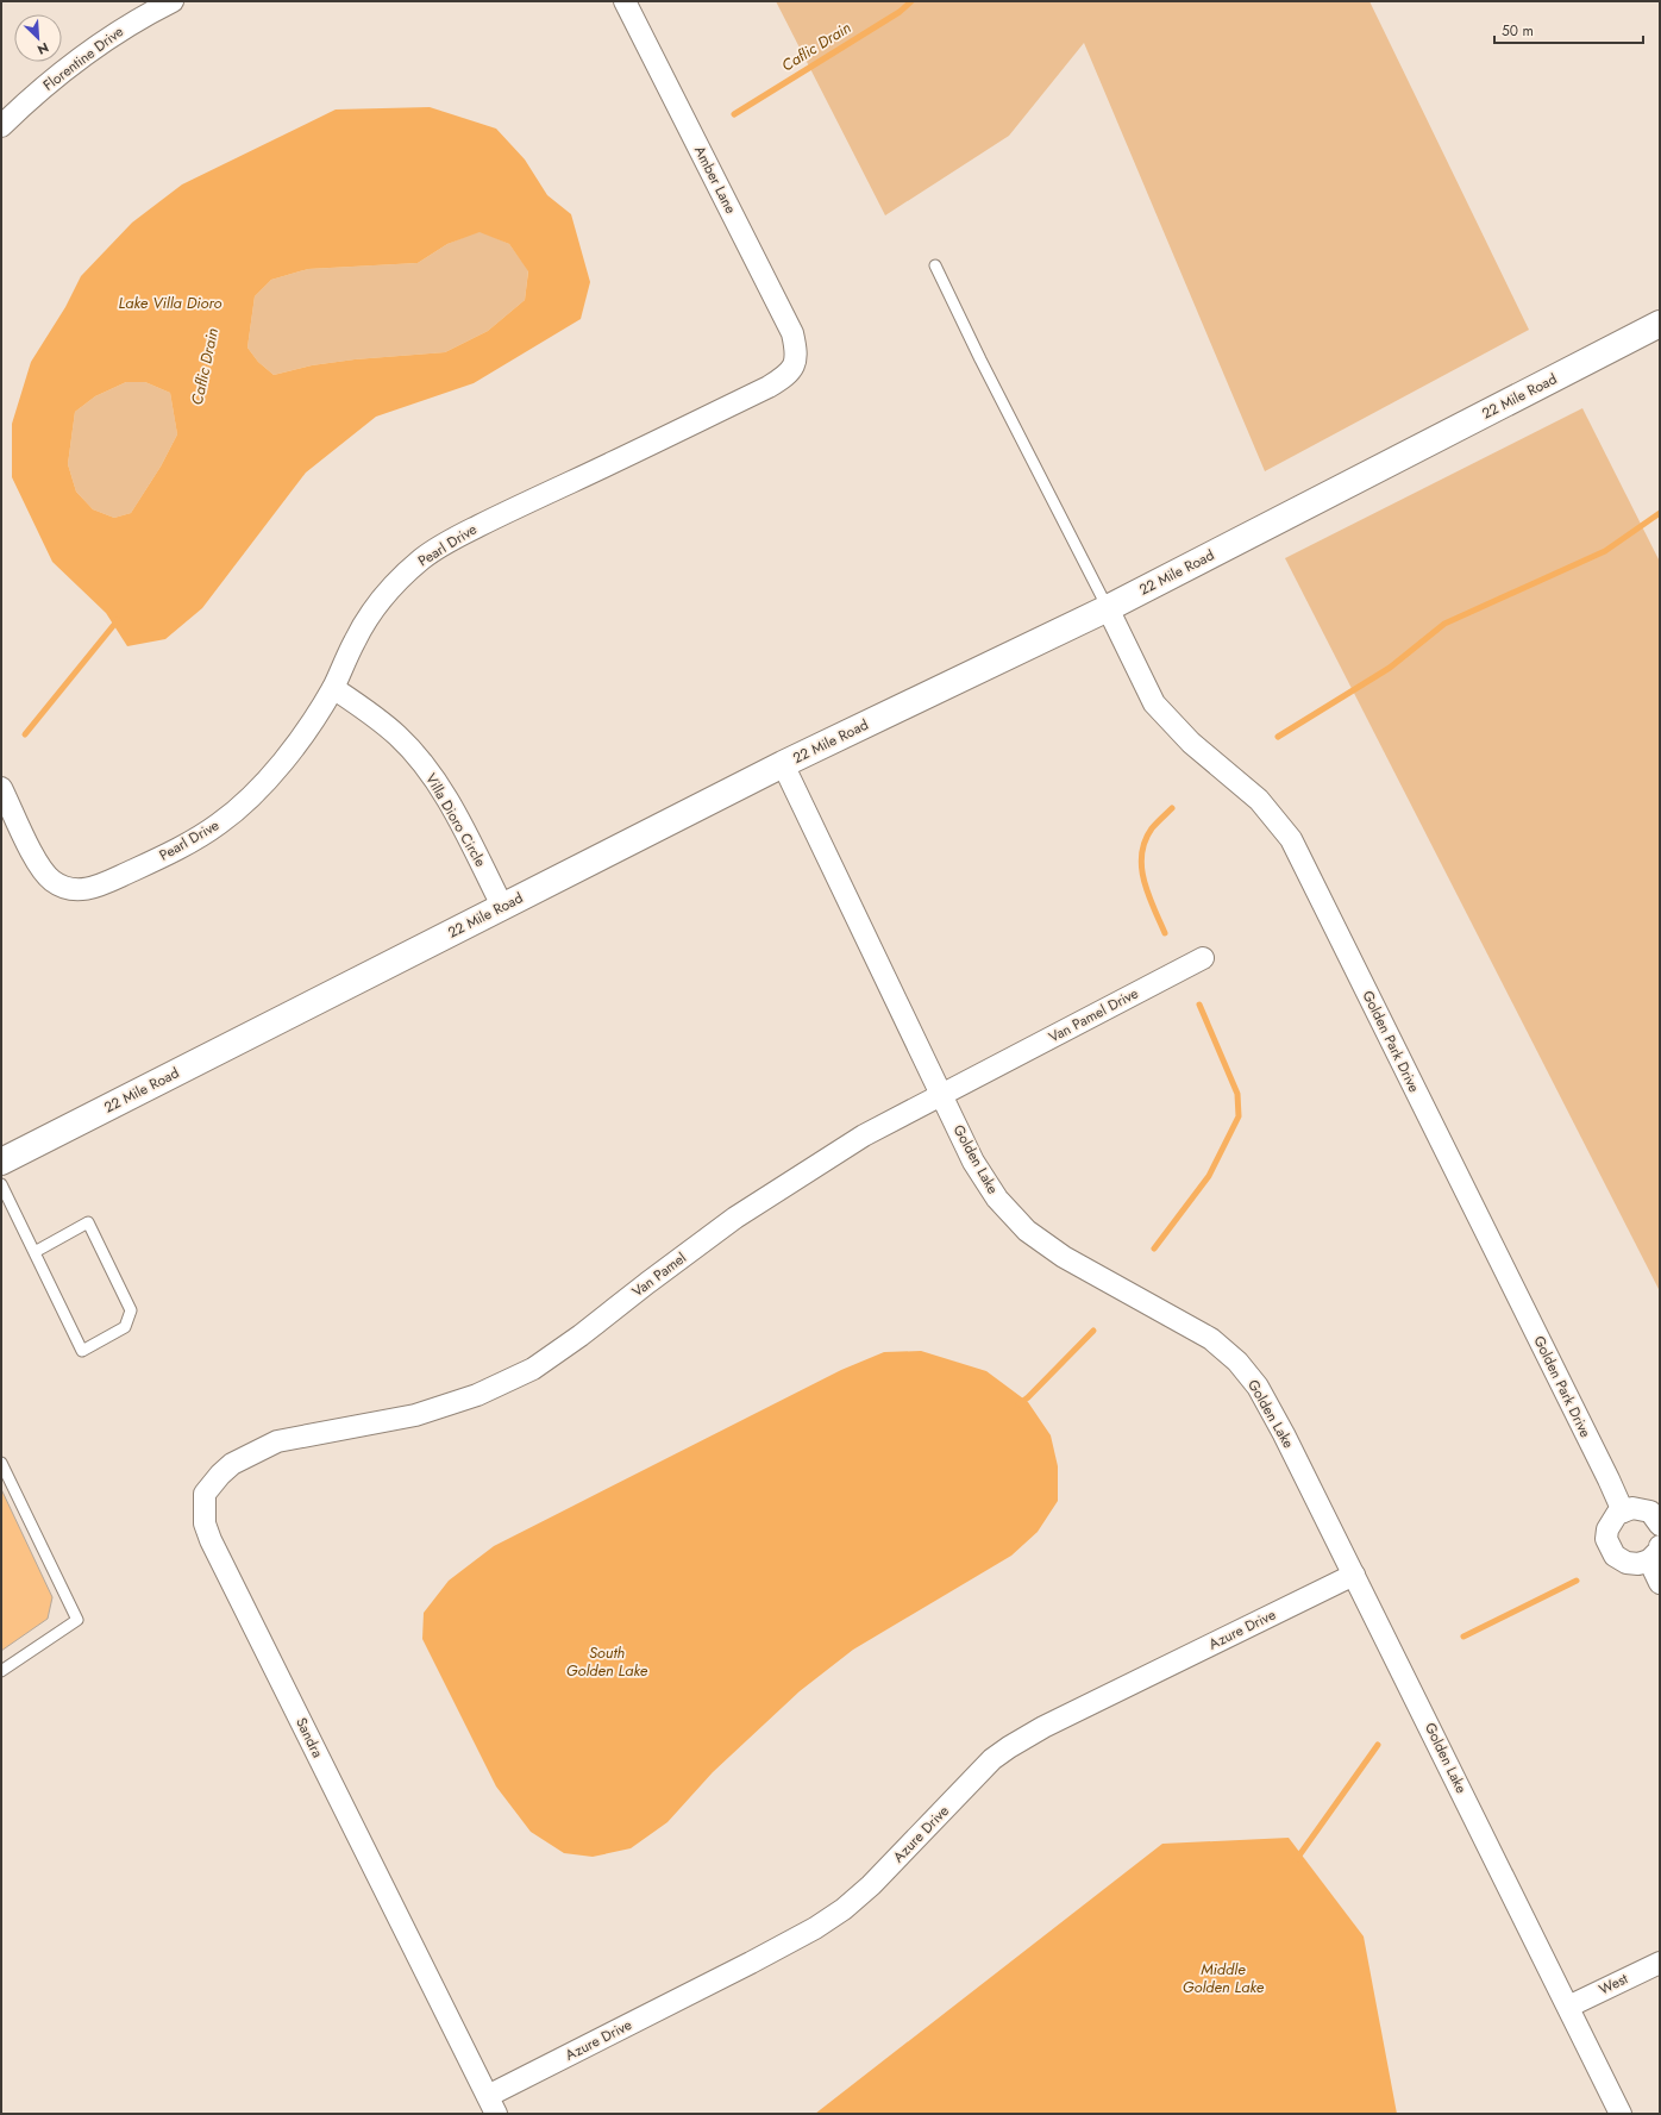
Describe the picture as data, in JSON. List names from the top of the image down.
{
  "streets": {
    "street": [
      "Florentine Drive",
      "Amber Lane",
      "22 Mile Road",
      "Pearl Drive",
      "Villa Dioro Circle",
      "Van Pamel Drive",
      "Golden Park Drive",
      "Golden Lake",
      "Van Pamel",
      "Azure Drive",
      "Sandra",
      "West"
    ]
  },
  "crossings": [
    ["Amber Lane", "Pearl Drive"],
    ["22 Mile Road", "Villa Dioro Circle"],
    ["22 Mile Road", "Golden Park Drive"],
    ["22 Mile Road", "Golden Lake"],
    ["Pearl Drive", "Villa Dioro Circle"],
    ["Van Pamel Drive", "Van Pamel"],
    ["Golden Lake", "Van Pamel"],
    ["Golden Lake", "Azure Drive"],
    ["Golden Lake", "West"],
    ["Van Pamel", "Sandra"],
    ["Azure Drive", "Sandra"]
  ],
  "water": [
    "Caflic Drain",
    "Lake Villa Dioro",
    "South Golden Lake",
    "Middle Golden Lake"
  ],
  "scale_bar": "50 m",
  "north": "bottom right"
}
